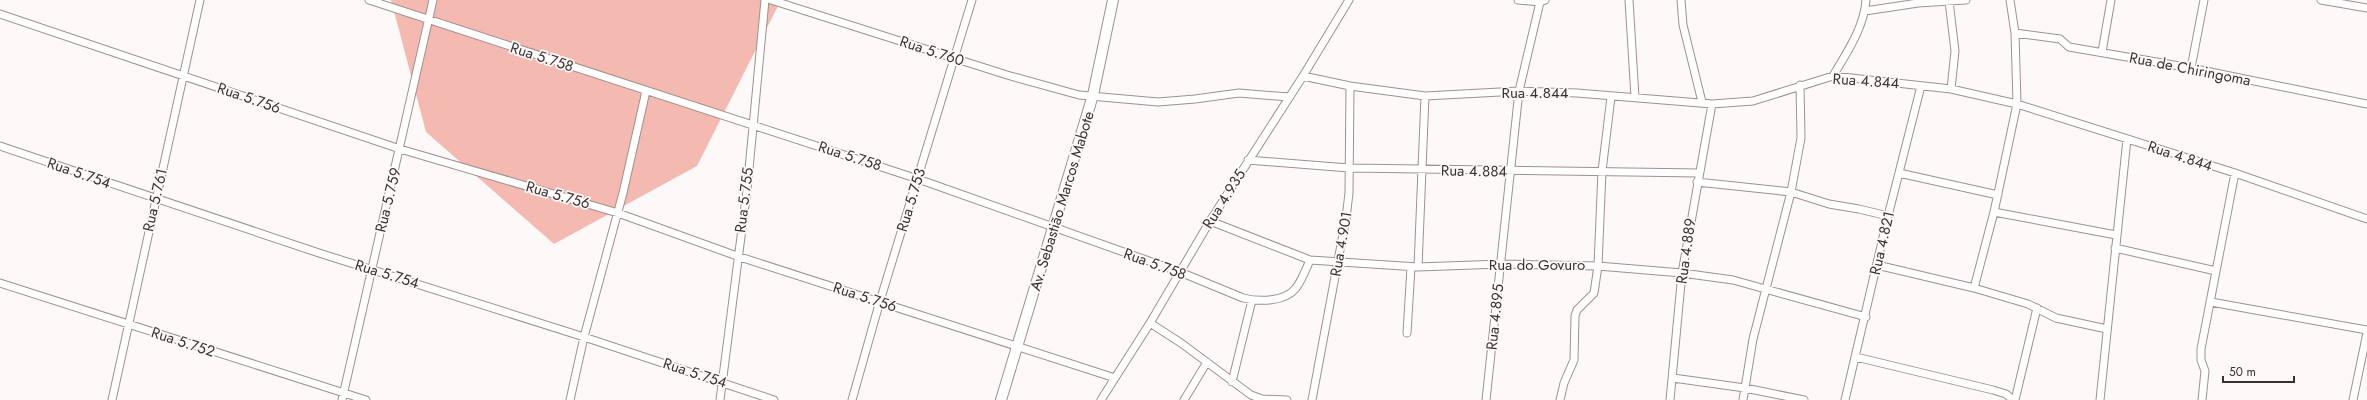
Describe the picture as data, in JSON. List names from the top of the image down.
{
  "streets": {
    "main road": ["Av. Sebastião Marcos Mabote"],
    "street": [
      "Rua 5.760",
      "Rua 5.758",
      "Rua de Chiringoma",
      "Rua 4.844",
      "Rua 5.756",
      "Rua 4.884",
      "Rua 5.754",
      "Rua 4.935",
      "Rua 5.761",
      "Rua 5.759",
      "Rua 5.755",
      "Rua 5.753",
      "Rua 4.821",
      "Rua 4.901",
      "Rua 4.889",
      "Rua do Govuro",
      "Rua 4.895",
      "Rua 5.752"
    ]
  },
  "crossings": [
    ["Rua 5.760", "Rua 4.935"],
    ["Rua 5.760", "Rua 5.753"],
    ["Rua 5.760", "Av. Sebastião Marcos Mabote"],
    ["Rua 5.758", "Rua 4.935"],
    ["Rua 5.758", "Rua 5.759"],
    ["Rua 5.758", "Rua 5.755"],
    ["Rua 5.758", "Rua 5.753"],
    ["Rua 5.758", "Av. Sebastião Marcos Mabote"],
    ["Rua 5.758", "Rua do Govuro"],
    ["Rua 4.844", "Rua 4.935"],
    ["Rua 4.844", "Rua 4.821"],
    ["Rua 4.844", "Rua 4.901"],
    ["Rua 4.844", "Rua 4.889"],
    ["Rua 4.844", "Rua 4.895"],
    ["Rua 5.756", "Rua 4.935"],
    ["Rua 5.756", "Rua 5.761"],
    ["Rua 5.756", "Rua 5.759"],
    ["Rua 5.756", "Rua 5.755"],
    ["Rua 5.756", "Rua 5.753"],
    ["Rua 5.756", "Av. Sebastião Marcos Mabote"],
    ["Rua 4.884", "Rua 4.935"],
    ["Rua 4.884", "Rua 4.901"],
    ["Rua 4.884", "Rua 4.889"],
    ["Rua 4.884", "Rua 4.895"],
    ["Rua 5.754", "Rua 5.761"],
    ["Rua 5.754", "Rua 5.759"],
    ["Rua 5.754", "Rua 5.755"],
    ["Rua 4.935", "Rua do Govuro"],
    ["Rua 5.761", "Rua 5.752"],
    ["Rua 5.759", "Rua 5.752"],
    ["Rua 4.821", "Rua do Govuro"],
    ["Rua 4.901", "Rua do Govuro"],
    ["Rua 4.889", "Rua do Govuro"],
    ["Rua do Govuro", "Rua 4.895"]
  ],
  "scale_bar": "50 m"
}
